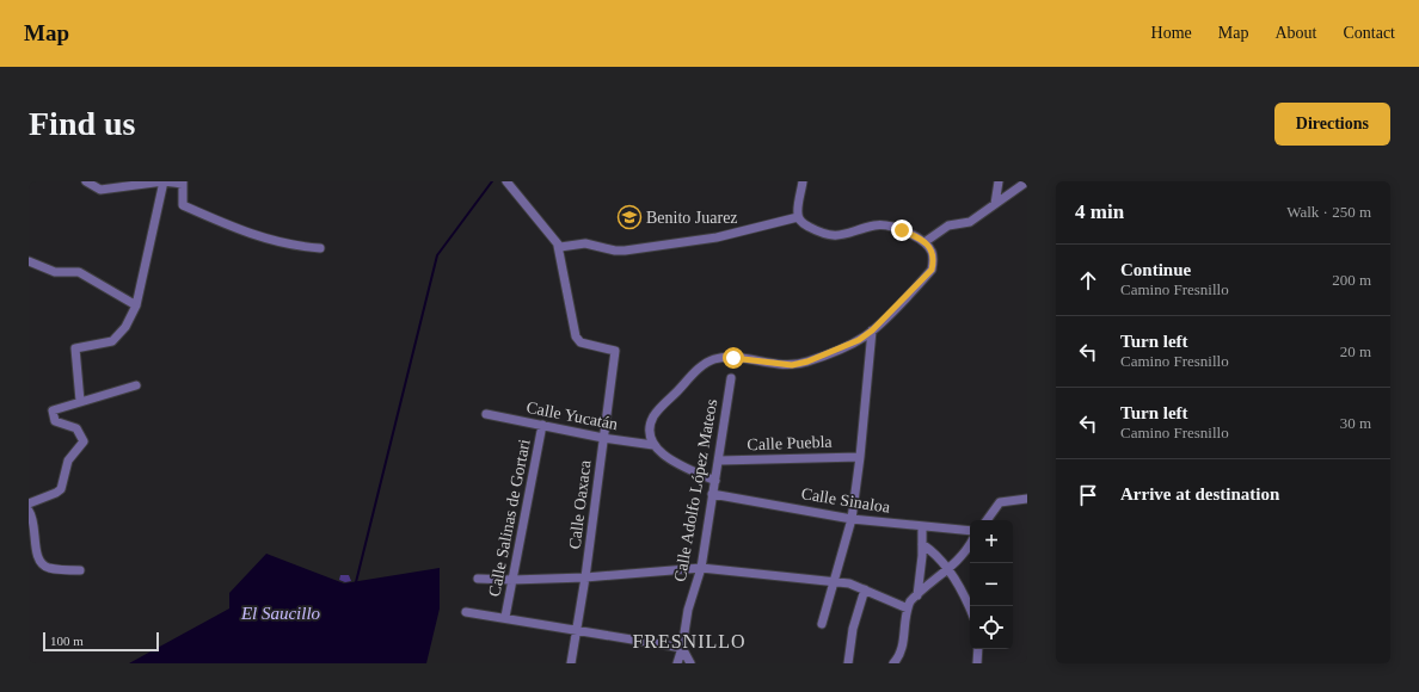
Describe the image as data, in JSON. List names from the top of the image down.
{
  "streets": {
    "street": [
      "Calle Yucatán",
      "Calle Puebla",
      "Calle Adolfo López Mateos",
      "Calle Sinaloa",
      "Calle Oaxaca",
      "Calle Salinas de Gortari"
    ]
  },
  "crossings": [
    ["Calle Yucatán", "Calle Oaxaca"],
    ["Calle Yucatán", "Calle Salinas de Gortari"],
    ["Calle Puebla", "Calle Adolfo López Mateos"],
    ["Calle Adolfo López Mateos", "Calle Sinaloa"]
  ],
  "districts": ["FRESNILLO"],
  "water": ["El Saucillo"],
  "places": {
    "school or university": ["Benito Juarez"]
  },
  "scale_bar": "100 m",
  "page": {
    "header": "Map",
    "nav": [
      "Home",
      "Map",
      "About",
      "Contact"
    ],
    "buttons": "Directions",
    "title": "Find us",
    "heading": ["4 min", "Walk · 250 m"],
    "list": [
      ["Continue", "Camino Fresnillo", "200 m"],
      ["Turn left", "Camino Fresnillo", "20 m"],
      ["Turn left", "Camino Fresnillo", "30 m"],
      "Arrive at destination"
    ],
    "map_buttons": ["+", "−"],
    "scale": "100 m"
  }
}
